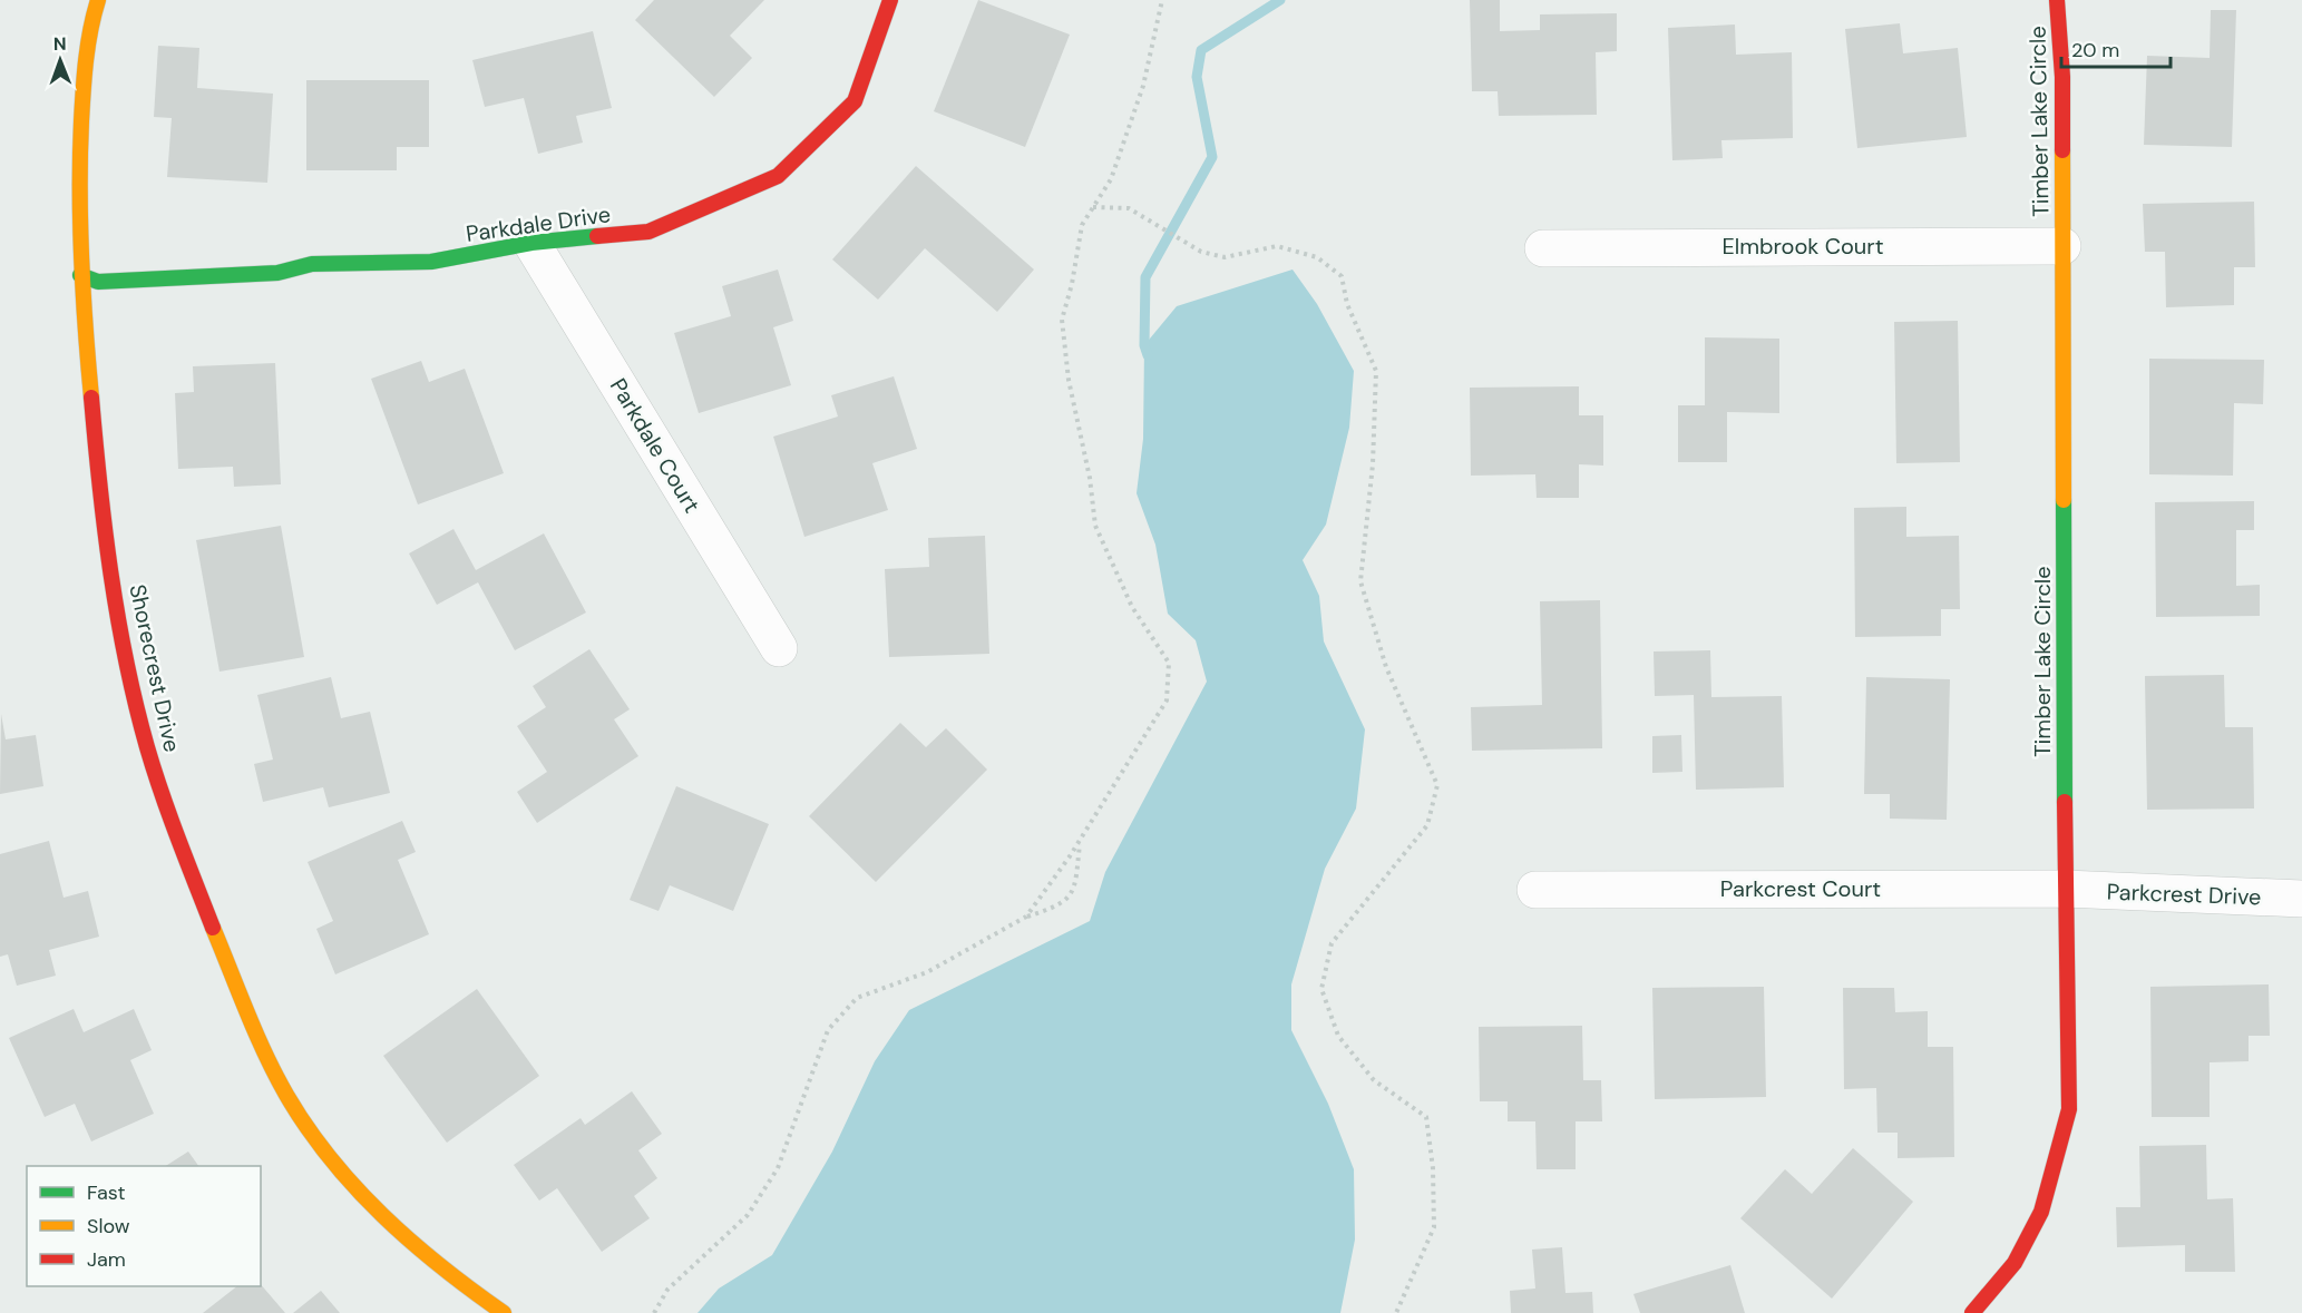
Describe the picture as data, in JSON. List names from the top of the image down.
{
  "streets": {
    "street": [
      "Timber Lake Circle",
      "Parkdale Drive",
      "Elmbrook Court",
      "Parkdale Court",
      "Shorecrest Drive",
      "Parkcrest Court",
      "Parkcrest Drive"
    ]
  },
  "crossings": [
    ["Timber Lake Circle", "Elmbrook Court"],
    ["Timber Lake Circle", "Parkcrest Court"],
    ["Timber Lake Circle", "Parkcrest Drive"],
    ["Parkdale Drive", "Parkdale Court"],
    ["Parkdale Drive", "Shorecrest Drive"],
    ["Parkcrest Court", "Parkcrest Drive"]
  ],
  "legend": ["Fast", "Slow", "Jam"],
  "scale_bar": "20 m",
  "north": "top"
}
